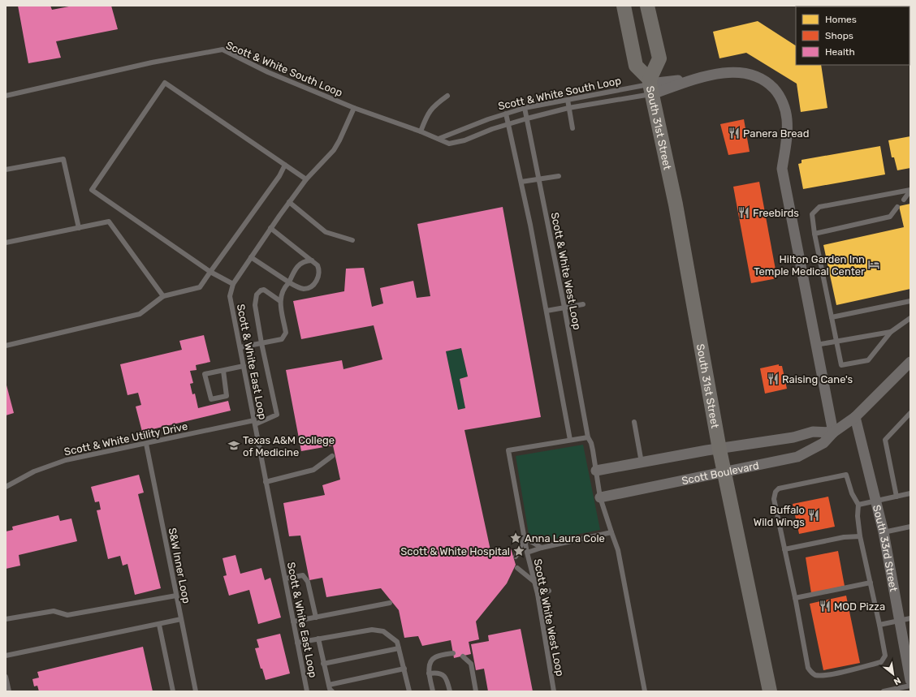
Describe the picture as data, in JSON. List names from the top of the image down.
{
  "streets": {
    "main road": ["South 31st Street"],
    "street": ["Scott Boulevard", "South 33rd Street"],
    "lane": [
      "Scott & White South Loop",
      "Scott & White West Loop",
      "Scott & White East Loop",
      "Scott & White Utility Drive",
      "S&W Inner Loop"
    ]
  },
  "crossings": [
    ["Scott & White South Loop", "South 31st Street"],
    ["Scott & White South Loop", "Scott & White West Loop"],
    ["Scott & White South Loop", "Scott & White East Loop"],
    ["South 31st Street", "Scott Boulevard"],
    ["Scott & White West Loop", "Scott Boulevard"],
    ["Scott & White East Loop", "Scott & White Utility Drive"],
    ["Scott & White Utility Drive", "S&W Inner Loop"],
    ["Scott Boulevard", "South 33rd Street"]
  ],
  "places": {
    "restaurant": [
      "Panera Bread",
      "Freebirds",
      "Raising Cane's",
      "Buffalo Wild Wings",
      "MOD Pizza"
    ],
    "hotel": ["Hilton Garden Inn Temple Medical Center"],
    "school or university": ["Texas A&M College of Medicine"],
    "place": ["Anna Laura Cole", "Scott & White Hospital"]
  },
  "legend": ["Homes", "Shops", "Health"],
  "north": "bottom right"
}
